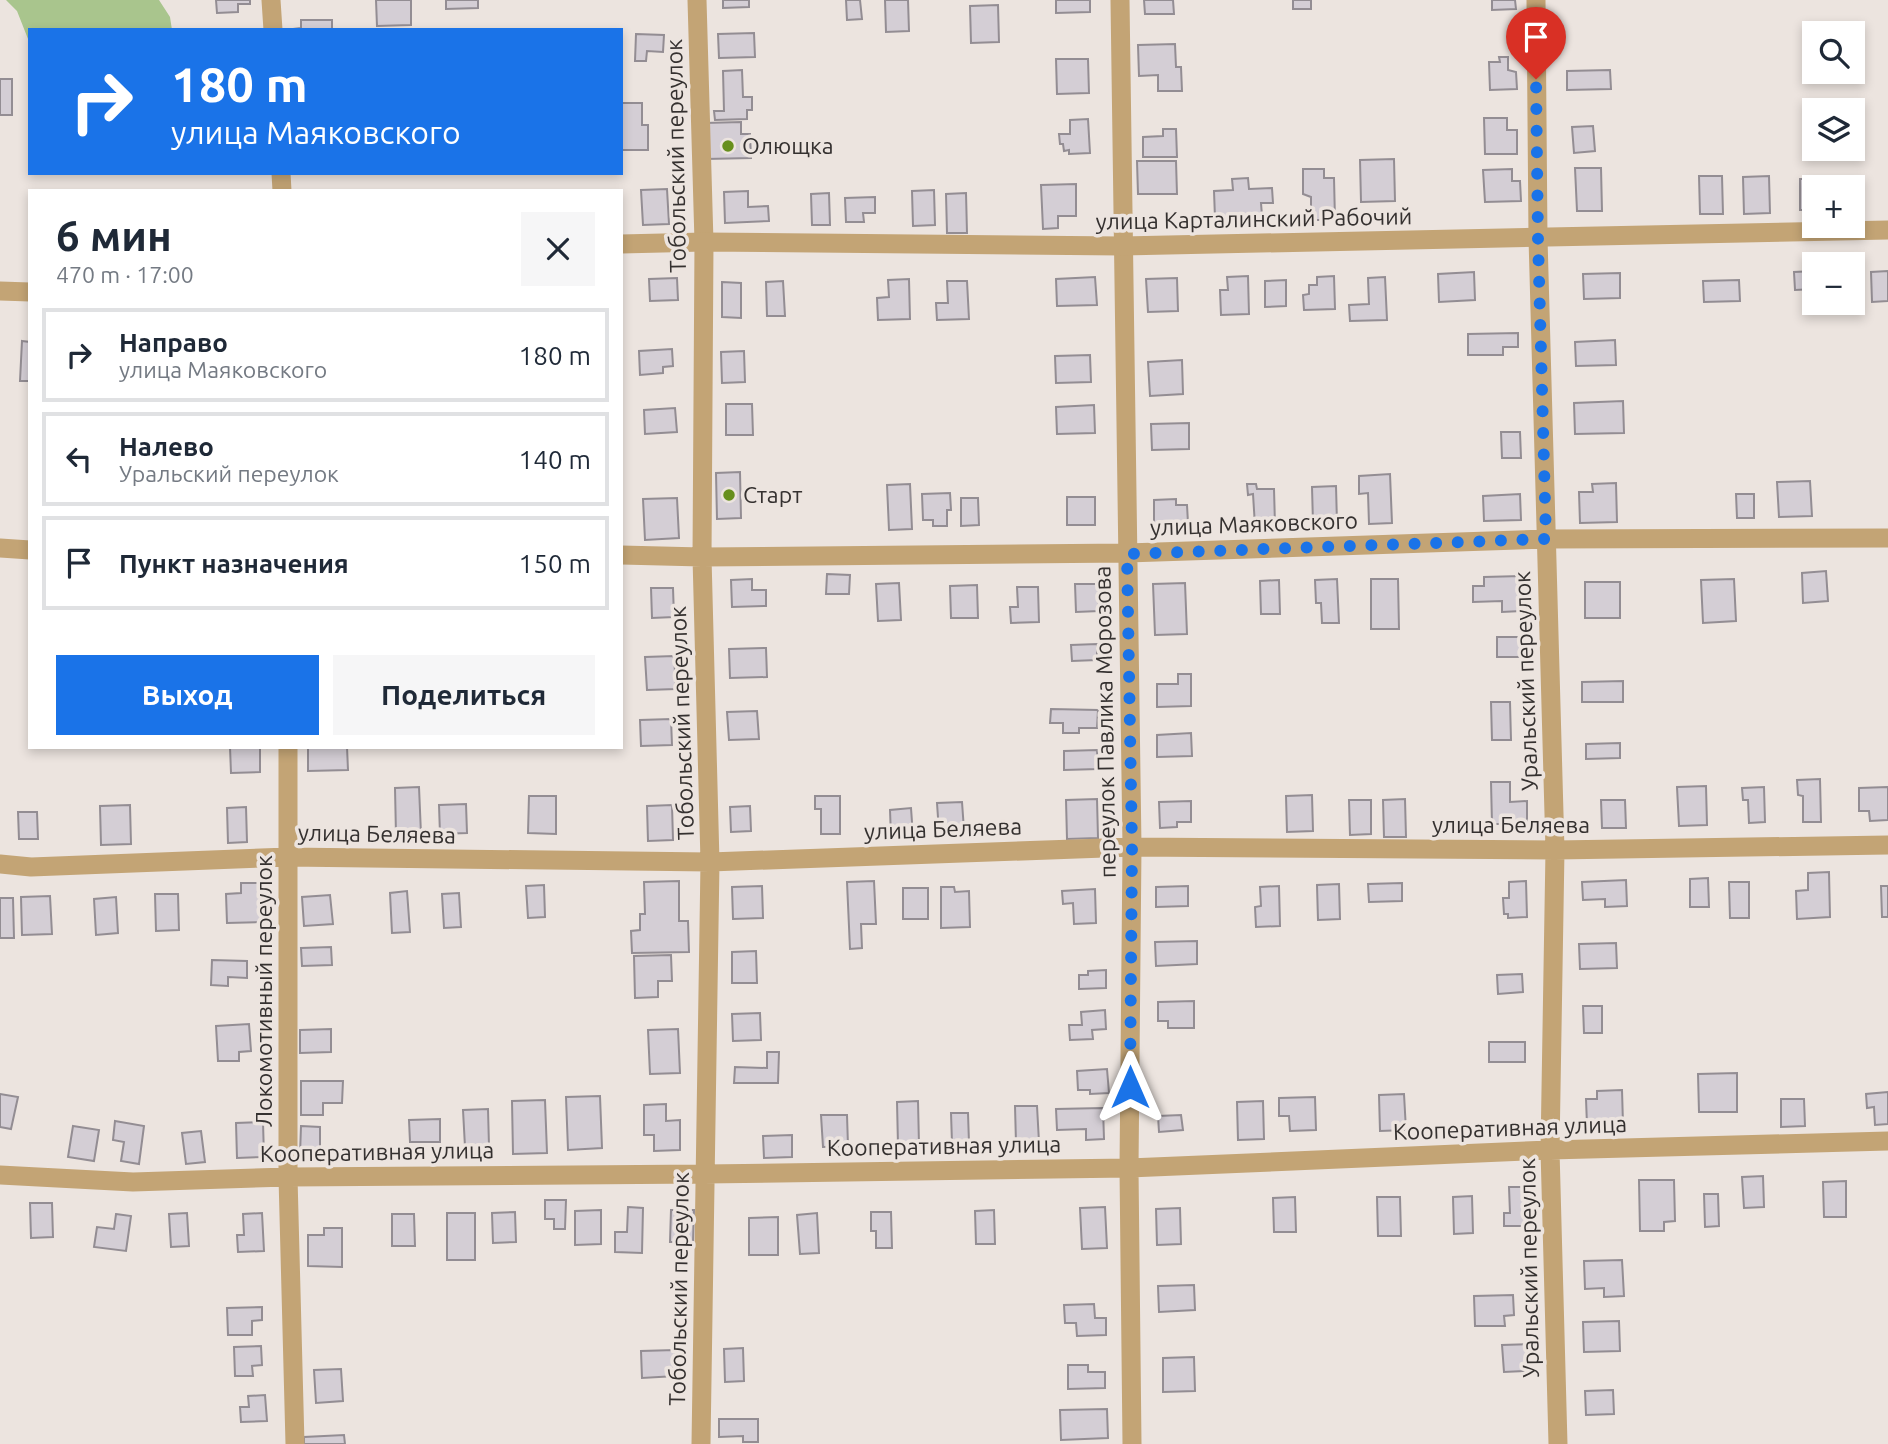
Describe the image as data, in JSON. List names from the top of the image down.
{
  "streets": {
    "street": [
      "Тобольский переулок",
      "улица Карталинский Рабочий",
      "улица Маяковского",
      "Уральский переулок",
      "переулок Павлика Морозова",
      "улица Беляева",
      "Локомотивный переулок",
      "Кооперативная улица"
    ]
  },
  "crossings": [
    ["Тобольский переулок", "улица Карталинский Рабочий"],
    ["Тобольский переулок", "улица Маяковского"],
    ["Тобольский переулок", "улица Беляева"],
    ["Тобольский переулок", "Кооперативная улица"],
    ["улица Карталинский Рабочий", "Уральский переулок"],
    ["улица Карталинский Рабочий", "переулок Павлика Морозова"],
    ["улица Маяковского", "Уральский переулок"],
    ["улица Маяковского", "переулок Павлика Морозова"],
    ["Уральский переулок", "улица Беляева"],
    ["Уральский переулок", "Кооперативная улица"],
    ["переулок Павлика Морозова", "улица Беляева"],
    ["переулок Павлика Морозова", "Кооперативная улица"],
    ["улица Беляева", "Локомотивный переулок"],
    ["Локомотивный переулок", "Кооперативная улица"]
  ],
  "places": ["Олющка", "Старт"],
  "page": {
    "map_buttons": ["+", "−"],
    "turn": ["180 m", "улица Маяковского"],
    "heading": ["6 мин", "470 m · 17:00"],
    "list": [
      {
        "name": "Направо",
        "note": "улица Маяковского",
        "value": "180 m"
      },
      {
        "name": "Налево",
        "note": "Уральский переулок",
        "value": "140 m"
      },
      {
        "name": "Пункт назначения",
        "value": "150 m"
      }
    ],
    "buttons": ["Выход", "Поделиться"]
  }
}
